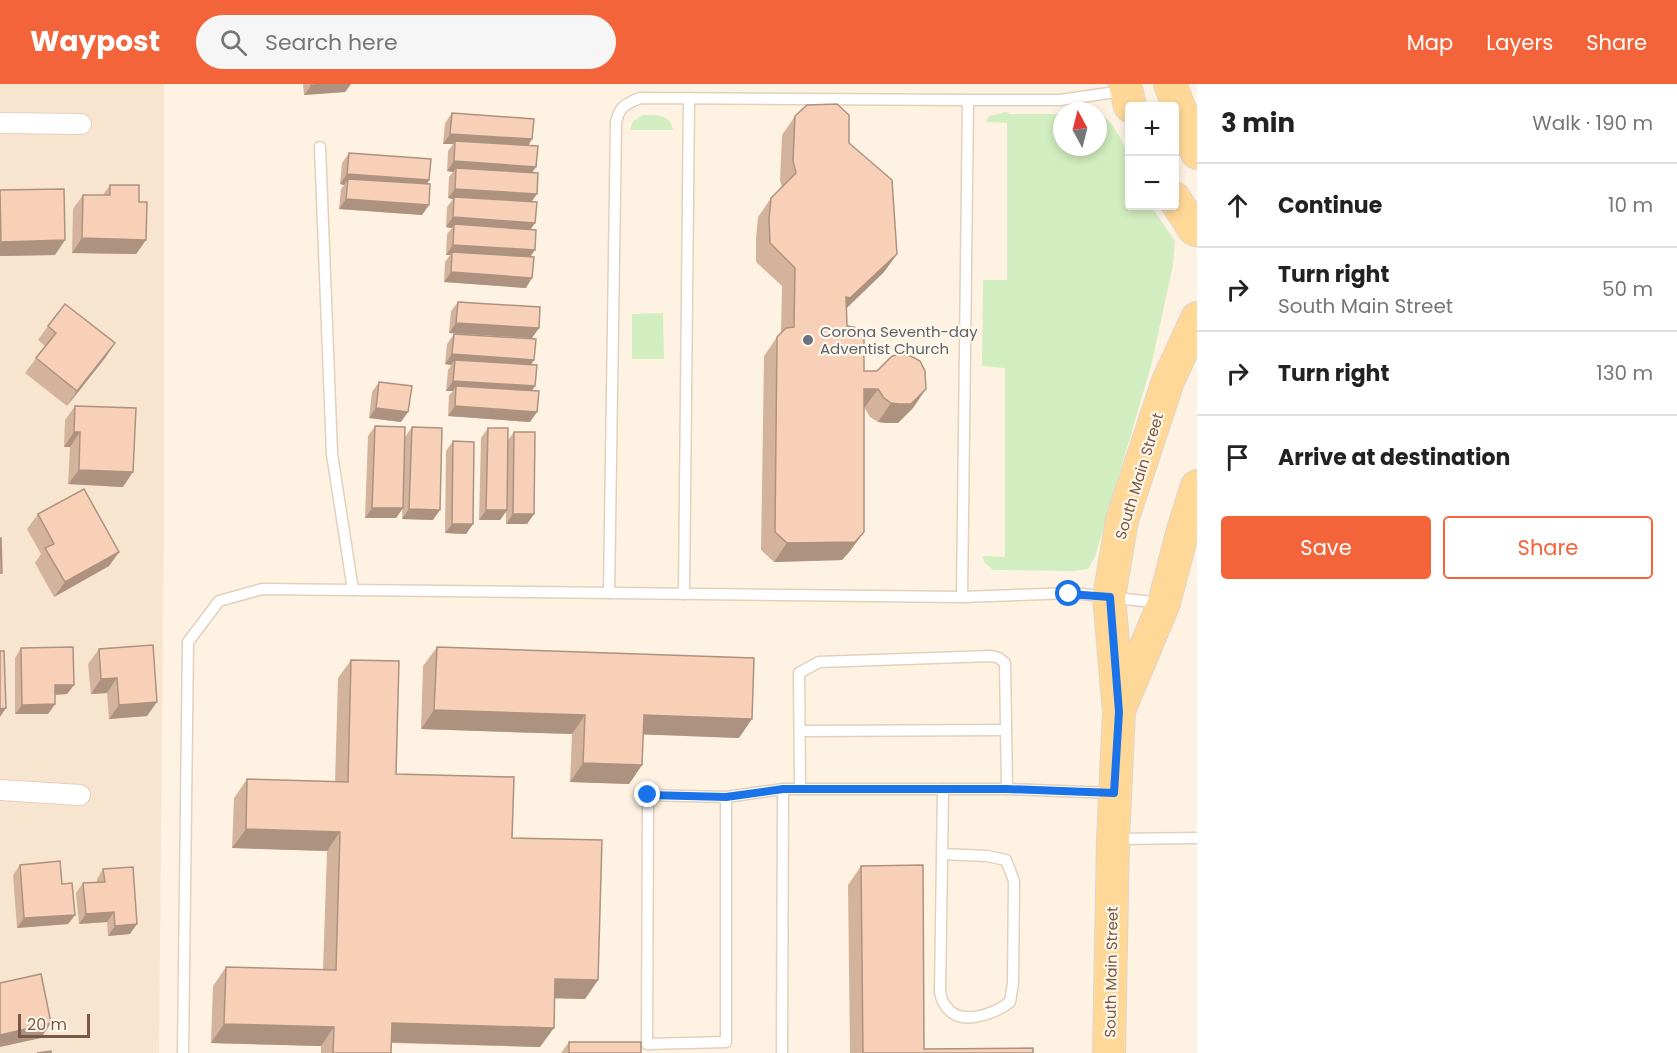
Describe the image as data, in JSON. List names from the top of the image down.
{
  "streets": {
    "main road": ["South Main Street"]
  },
  "places": ["Corona Seventh-day Adventist Church"],
  "scale_bar": "20 m",
  "north": "top",
  "page": {
    "header": "Waypost",
    "search": "Search here",
    "nav": ["Map", "Layers", "Share"],
    "heading": ["3 min", "Walk · 190 m"],
    "map_buttons": ["+", "−"],
    "list": [
      ["Continue", "10 m"],
      ["Turn right", "South Main Street", "50 m"],
      ["Turn right", "130 m"],
      "Arrive at destination"
    ],
    "buttons": ["Save", "Share"],
    "scale": "20 m"
  }
}
